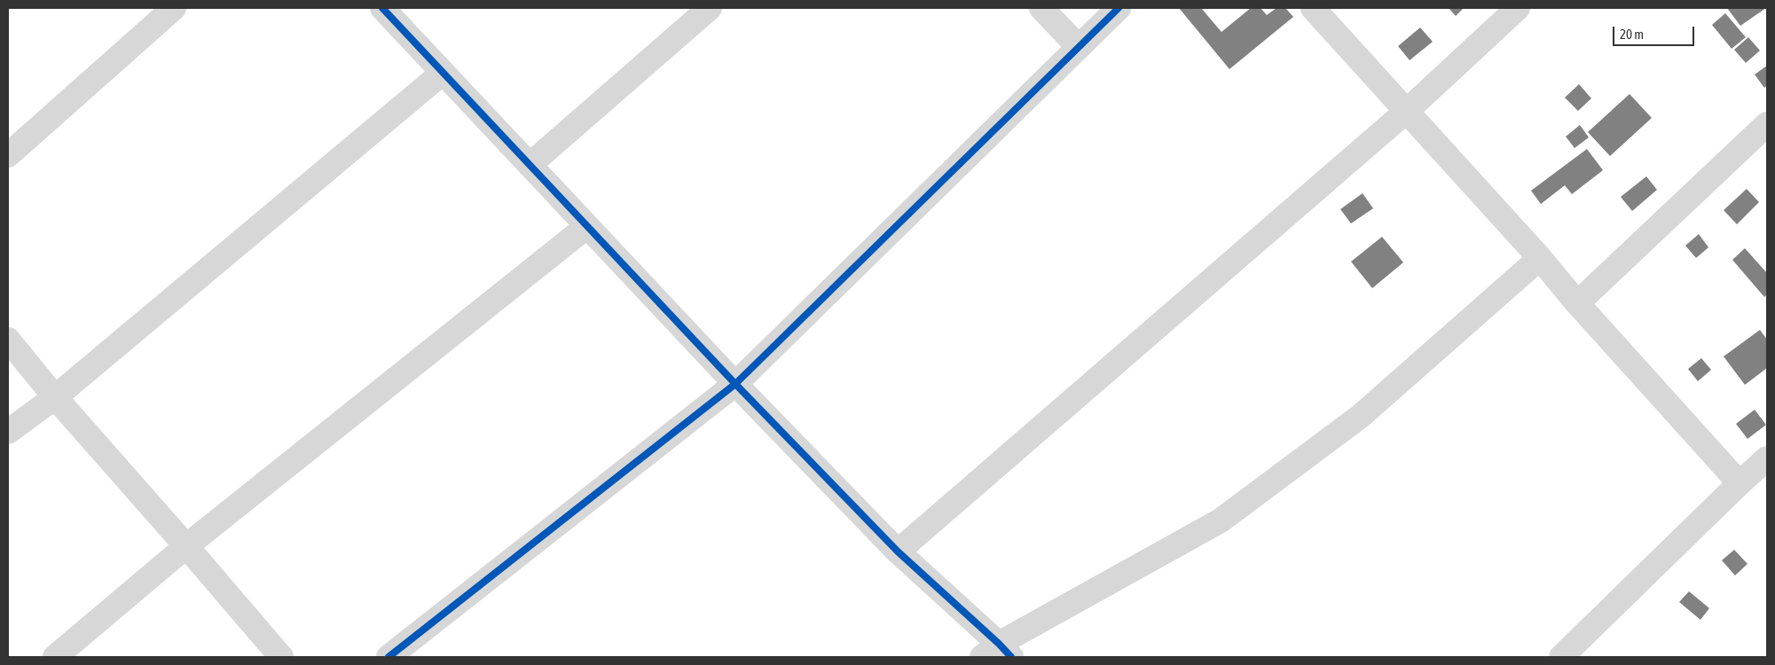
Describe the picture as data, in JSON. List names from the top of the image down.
{
  "scale_bar": "20 m"
}
